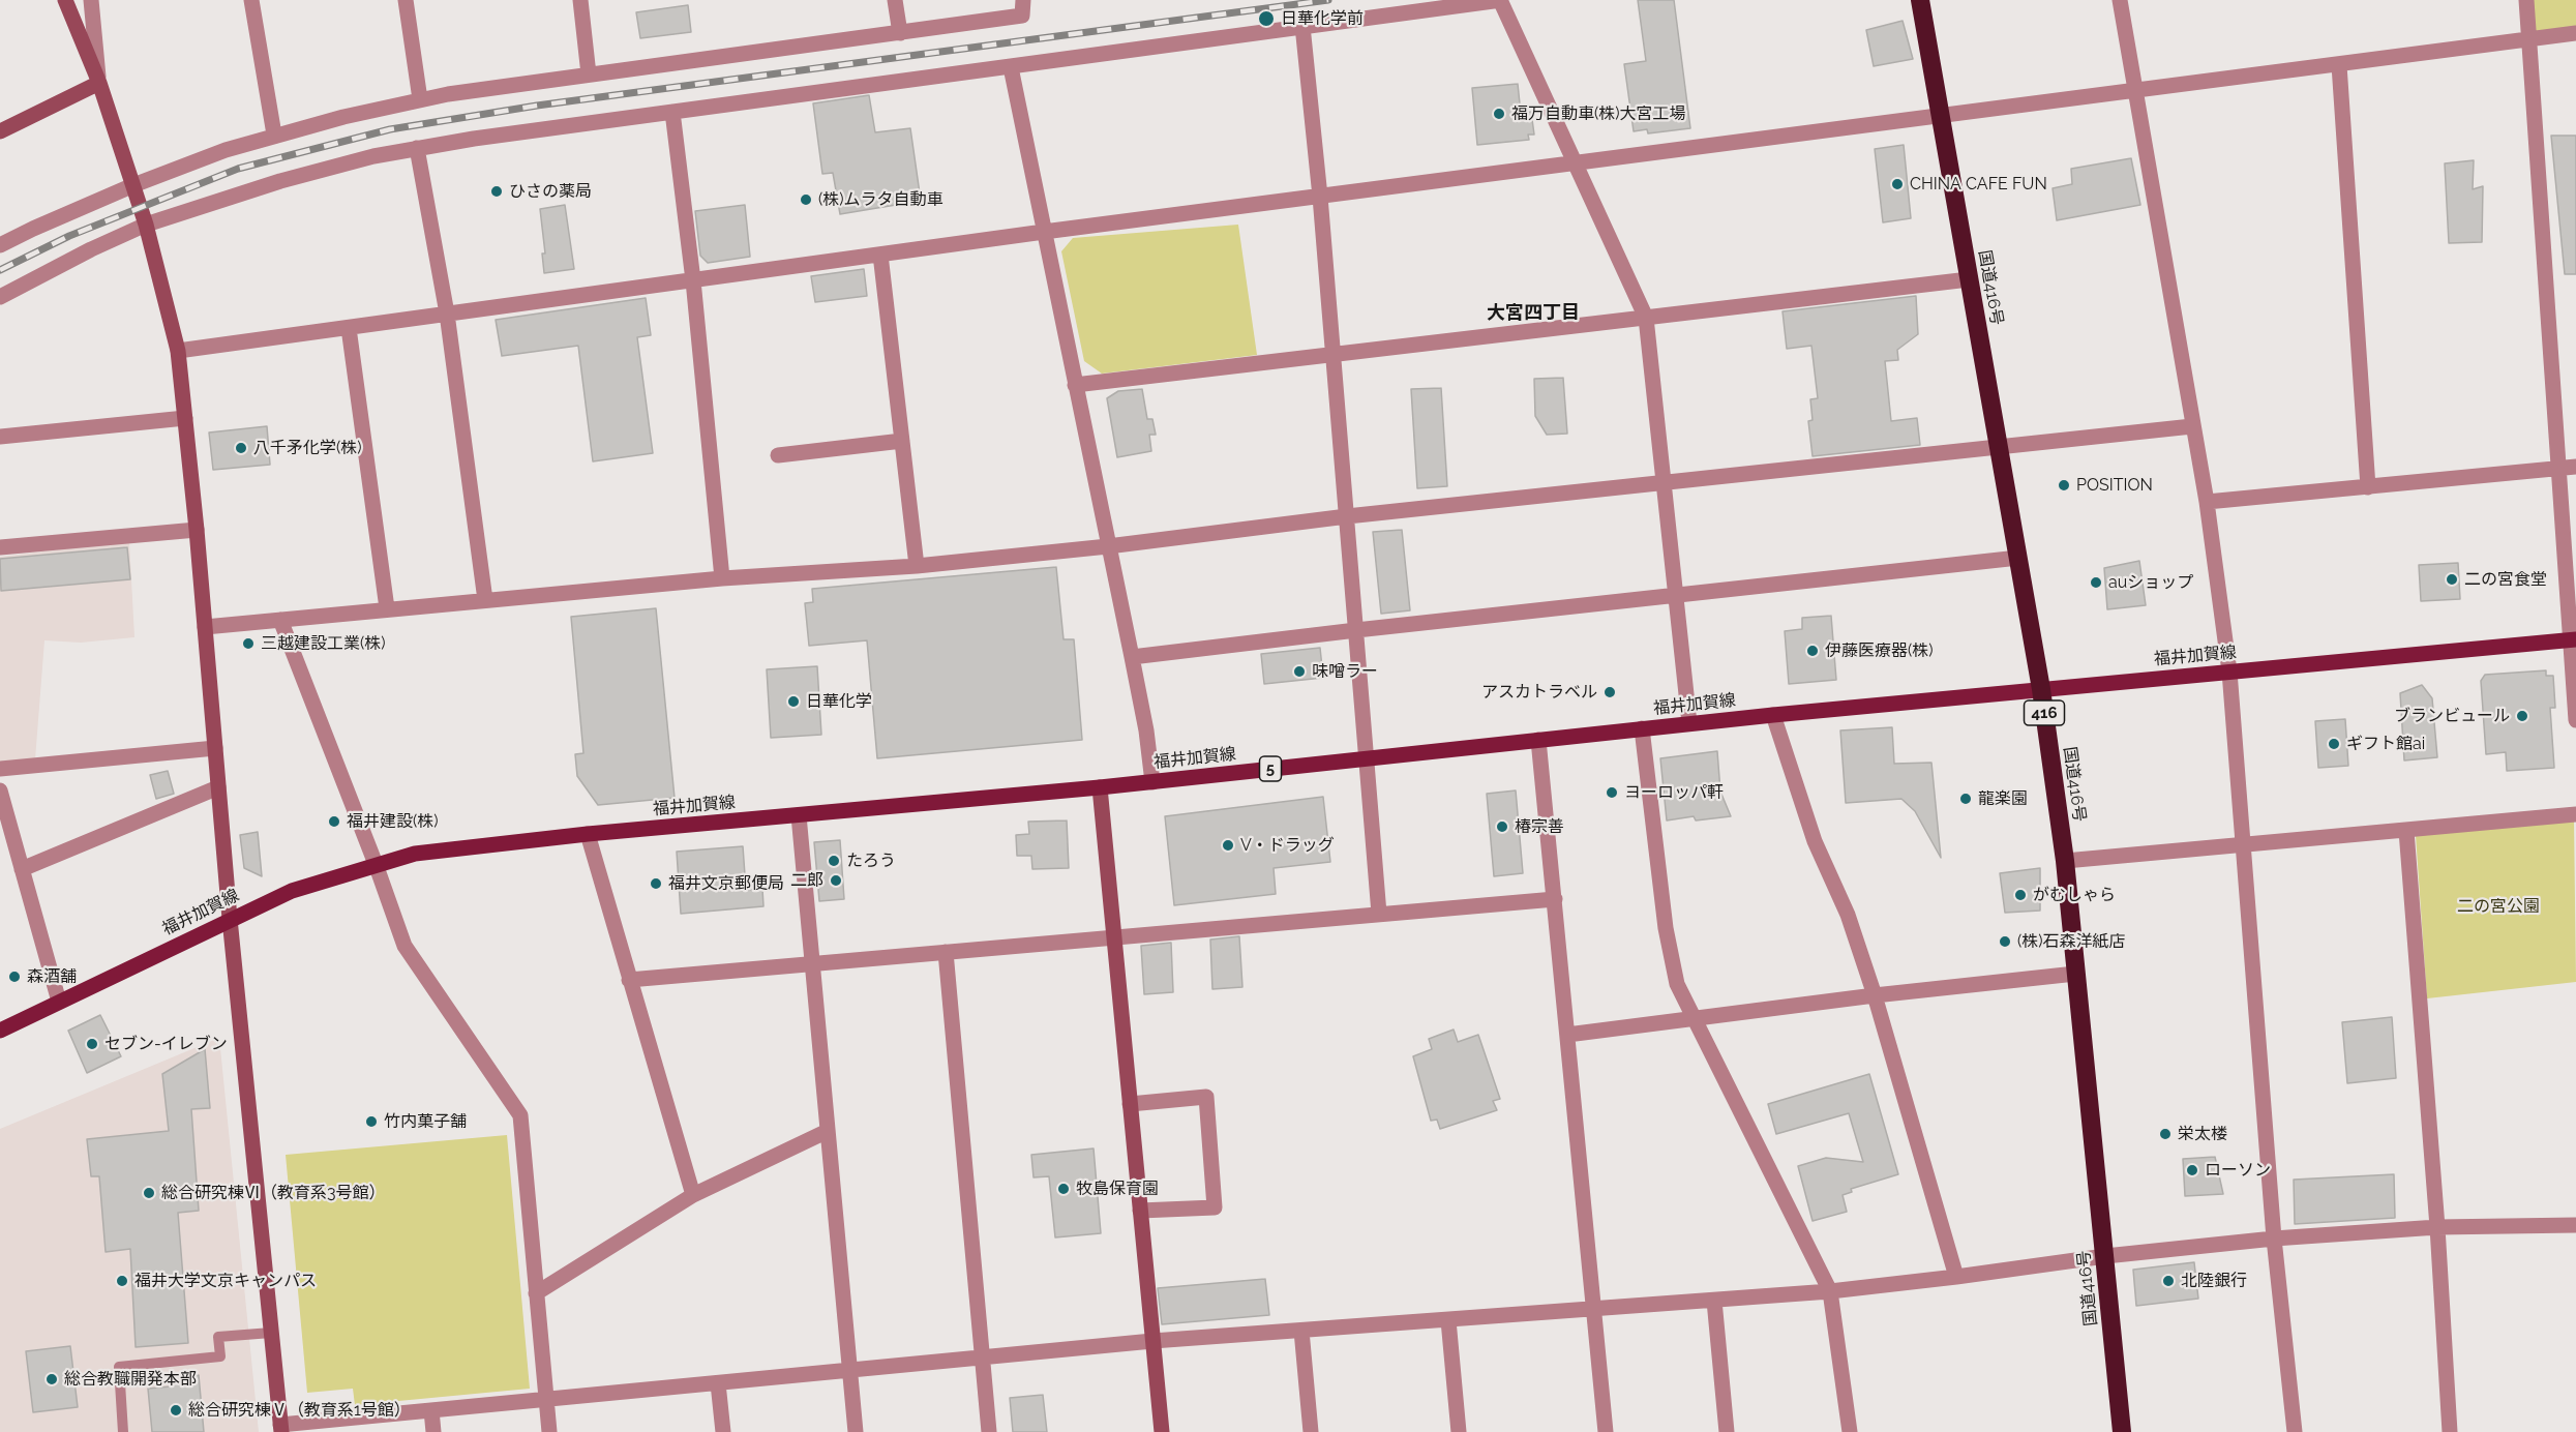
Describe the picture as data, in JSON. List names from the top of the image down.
{
  "streets": {
    "highway": ["国道416号", "416"],
    "main road": ["福井加賀線", "5"]
  },
  "crossings": [
    ["国道416号", "福井加賀線"]
  ],
  "districts": ["大宮四丁目"],
  "parks": ["二の宮公園"],
  "places": [
    "日華化学前",
    "福万自動車(株)大宮工場",
    "CHINA CAFE FUN",
    "ひさの薬局",
    "(株)ムラタ自動車",
    "八千矛化学(株)",
    "POSITION",
    "二の宮食堂",
    "auショップ",
    "三越建設工業(株)",
    "伊藤医療器(株)",
    "味噌ラー",
    "アスカトラベル",
    "日華化学",
    "ブランビュール",
    "ギフト館ai",
    "ヨーロッパ軒",
    "龍楽園",
    "福井建設(株)",
    "椿宗善",
    "V・ドラッグ",
    "たろう",
    "二郎",
    "福井文京郵便局",
    "がむしゃら",
    "(株)石森洋紙店",
    "森酒舗",
    "セブン-イレブン",
    "竹内菓子舗",
    "栄太楼",
    "ローソン",
    "牧島保育園",
    "総合研究棟Ⅵ（教育系3号館）",
    "福井大学文京キャンパス",
    "北陸銀行",
    "総合教職開発本部",
    "総合研究棟Ⅴ（教育系1号館）"
  ]
}
